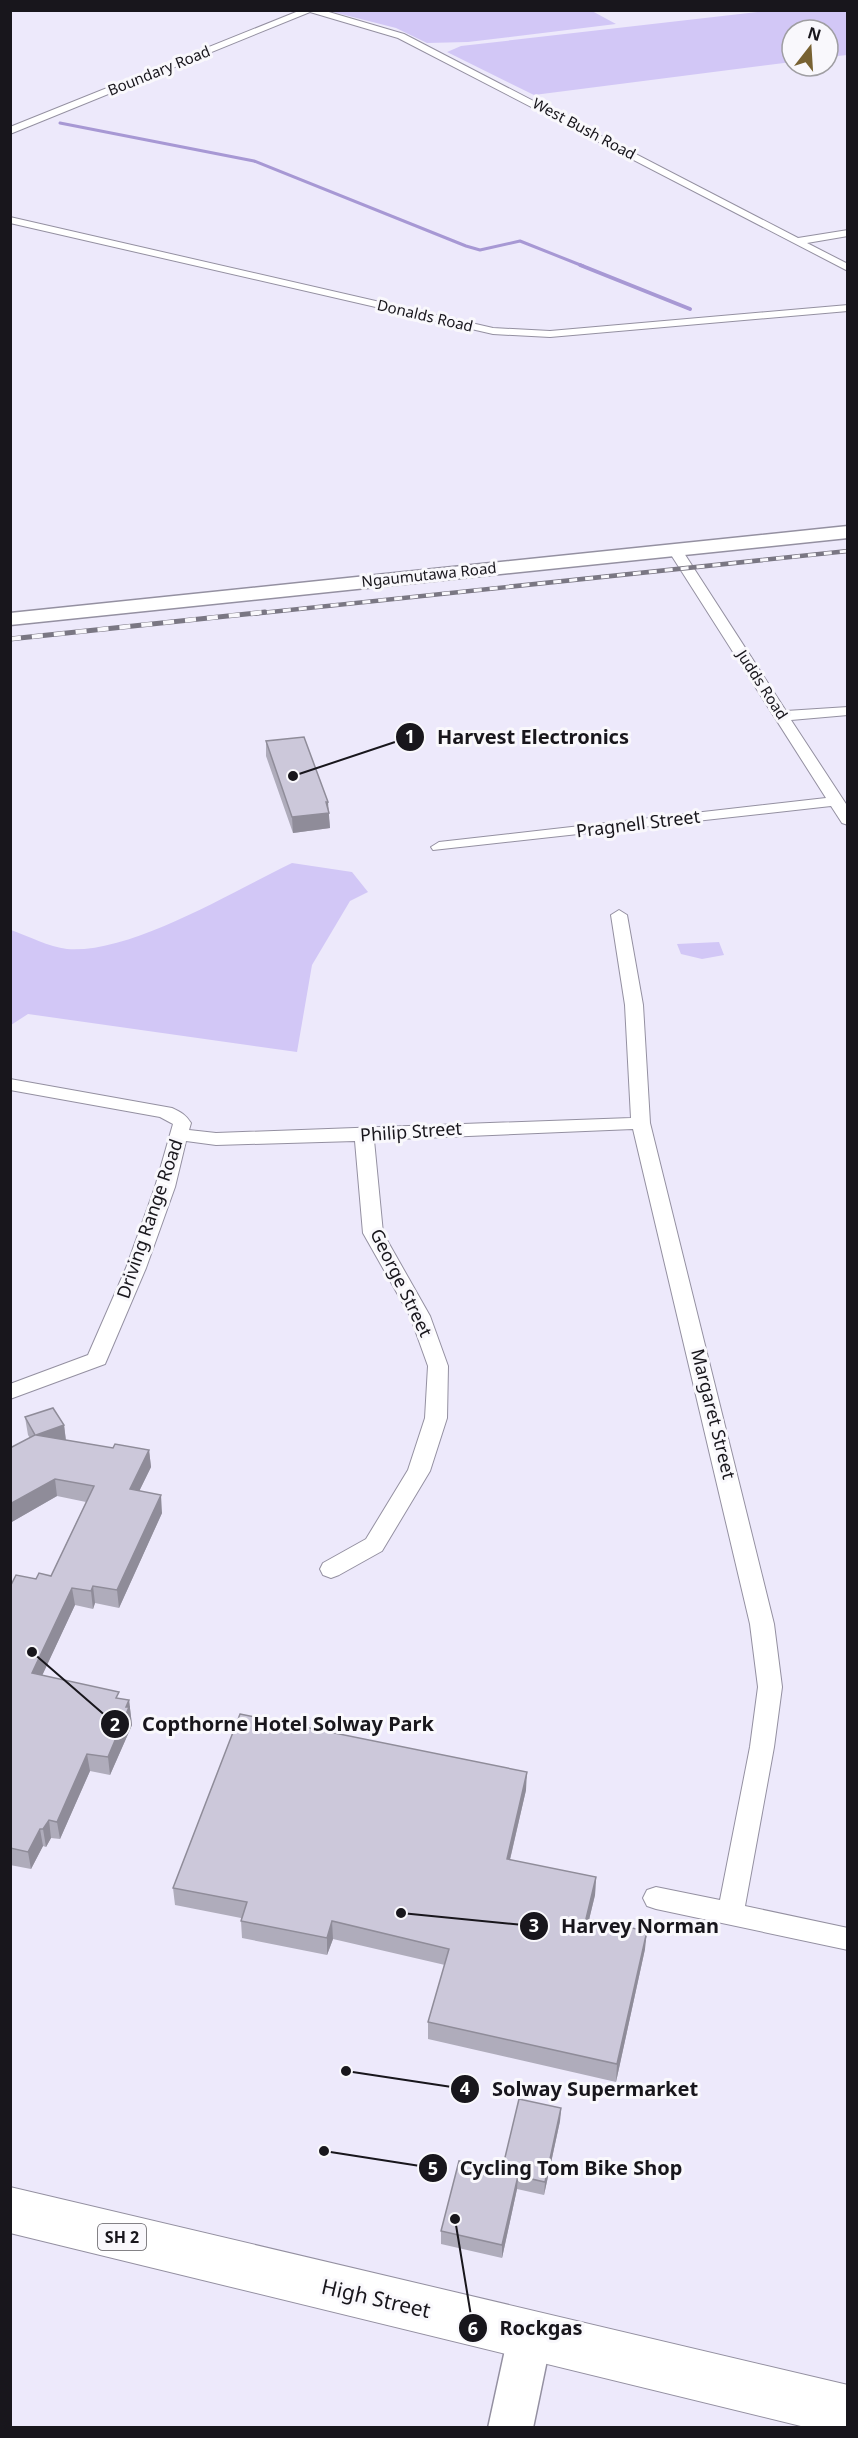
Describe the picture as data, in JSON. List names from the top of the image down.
{
  "streets": {
    "highway": ["SH 2", "High Street"],
    "main road": ["Ngaumutawa Road"],
    "street": [
      "Boundary Road",
      "West Bush Road",
      "Donalds Road",
      "Judds Road",
      "Pragnell Street",
      "Philip Street",
      "Driving Range Road",
      "George Street",
      "Margaret Street"
    ]
  },
  "crossings": [
    ["Boundary Road", "West Bush Road"],
    ["Ngaumutawa Road", "Judds Road"],
    ["Judds Road", "Pragnell Street"],
    ["Philip Street", "Driving Range Road"],
    ["Philip Street", "George Street"],
    ["Philip Street", "Margaret Street"]
  ],
  "places": [
    "Harvest Electronics",
    "Copthorne Hotel Solway Park",
    "Harvey Norman",
    "Solway Supermarket",
    "Cycling Tom Bike Shop",
    "Rockgas"
  ],
  "north": "top"
}
